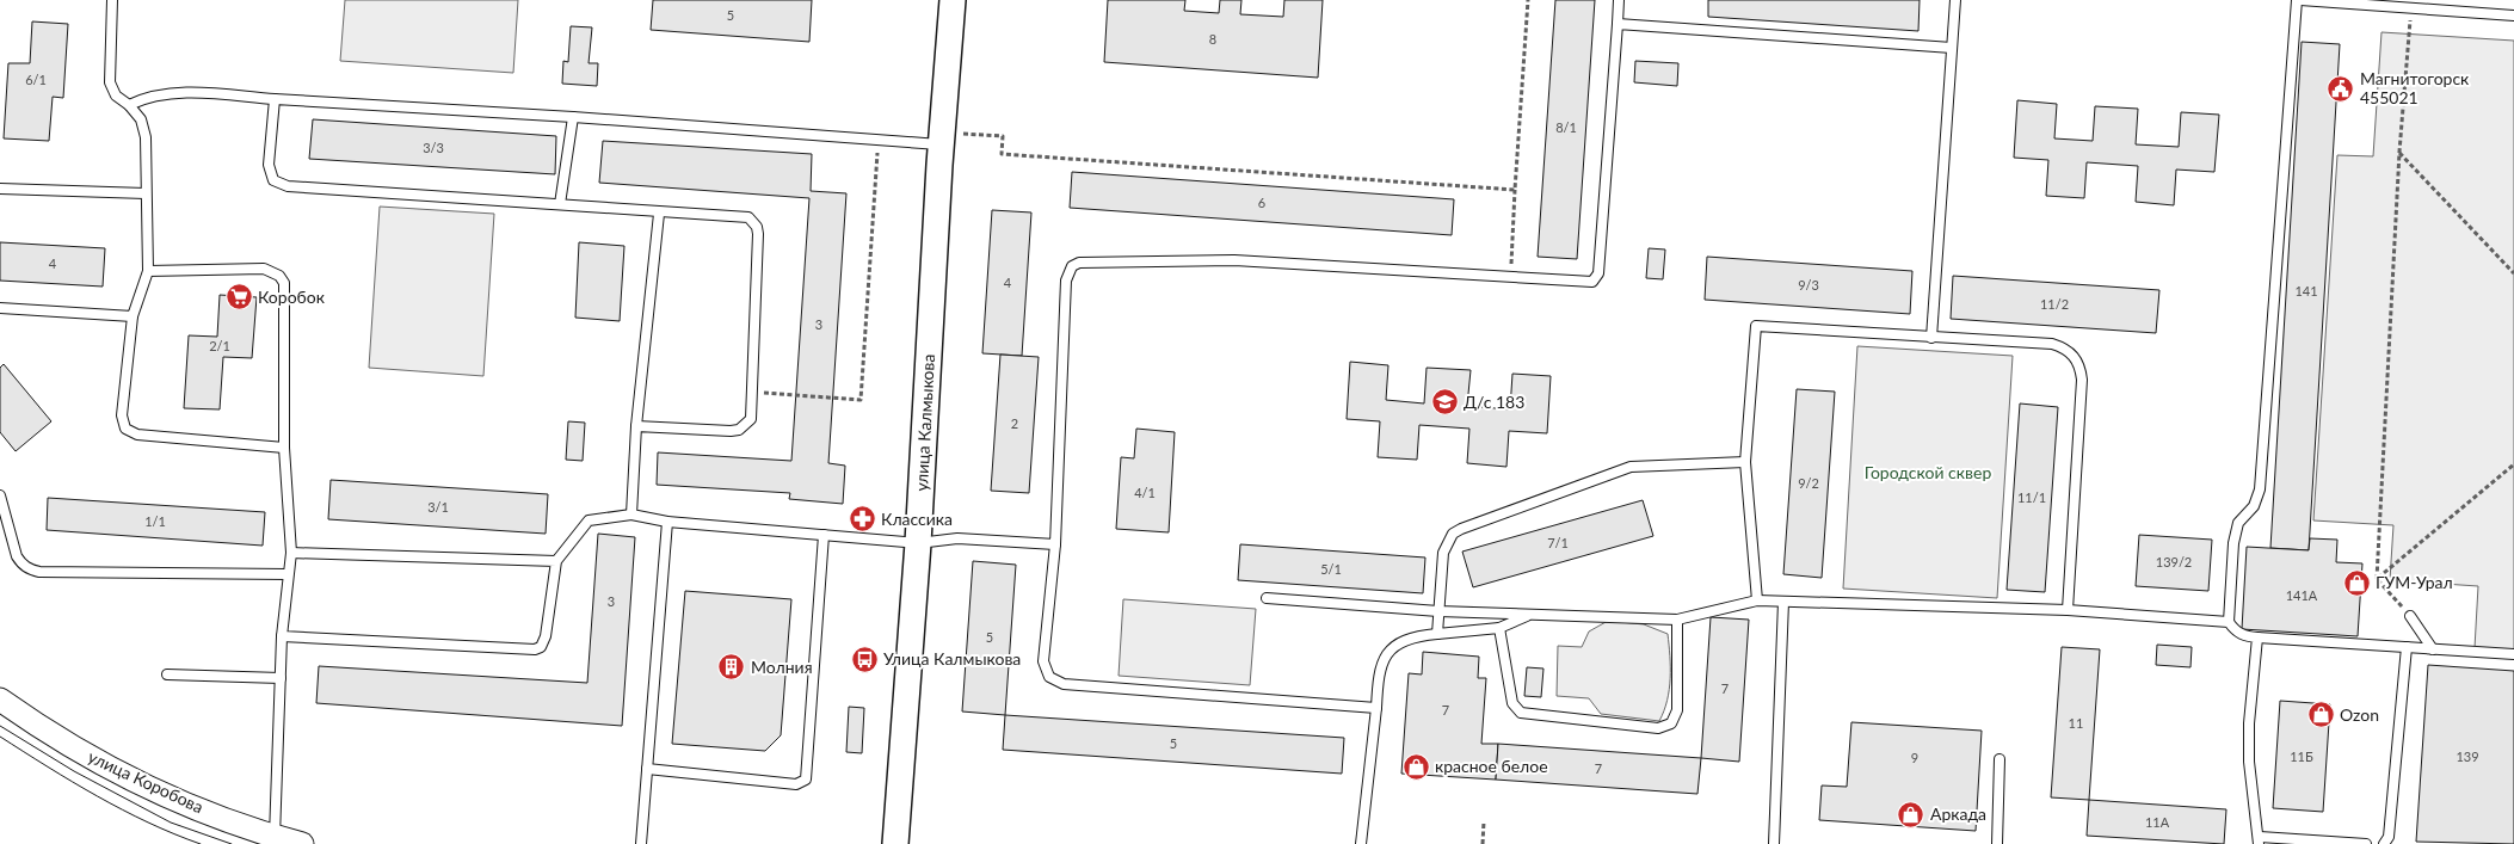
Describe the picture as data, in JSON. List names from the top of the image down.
{
  "streets": {
    "main road": ["улица Калмыкова"],
    "street": ["улица Коробова"]
  },
  "parks": ["Городской сквер"],
  "places": {
    "public building": ["Магнитогорск 455021"],
    "supermarket": ["Коробок"],
    "school or university": ["Д/с 183"],
    "pharmacy": ["Классика"],
    "shop": [
      "ГУМ-Урал",
      "Ozon",
      "красное белое",
      "Аркада"
    ],
    "bus stop": ["Улица Калмыкова"],
    "building": ["Молния"]
  },
  "house_numbers": [
    "5",
    "8",
    "6/1",
    "8/1",
    "3/3",
    "6",
    "4",
    "4",
    "9/3",
    "141",
    "11/2",
    "3",
    "2/1",
    "2",
    "9/2",
    "4/1",
    "11/1",
    "3/1",
    "1/1",
    "7/1",
    "139/2",
    "5/1",
    "141А",
    "3",
    "5",
    "7",
    "7",
    "11",
    "5",
    "11Б",
    "139",
    "9",
    "7",
    "11А"
  ]
}
